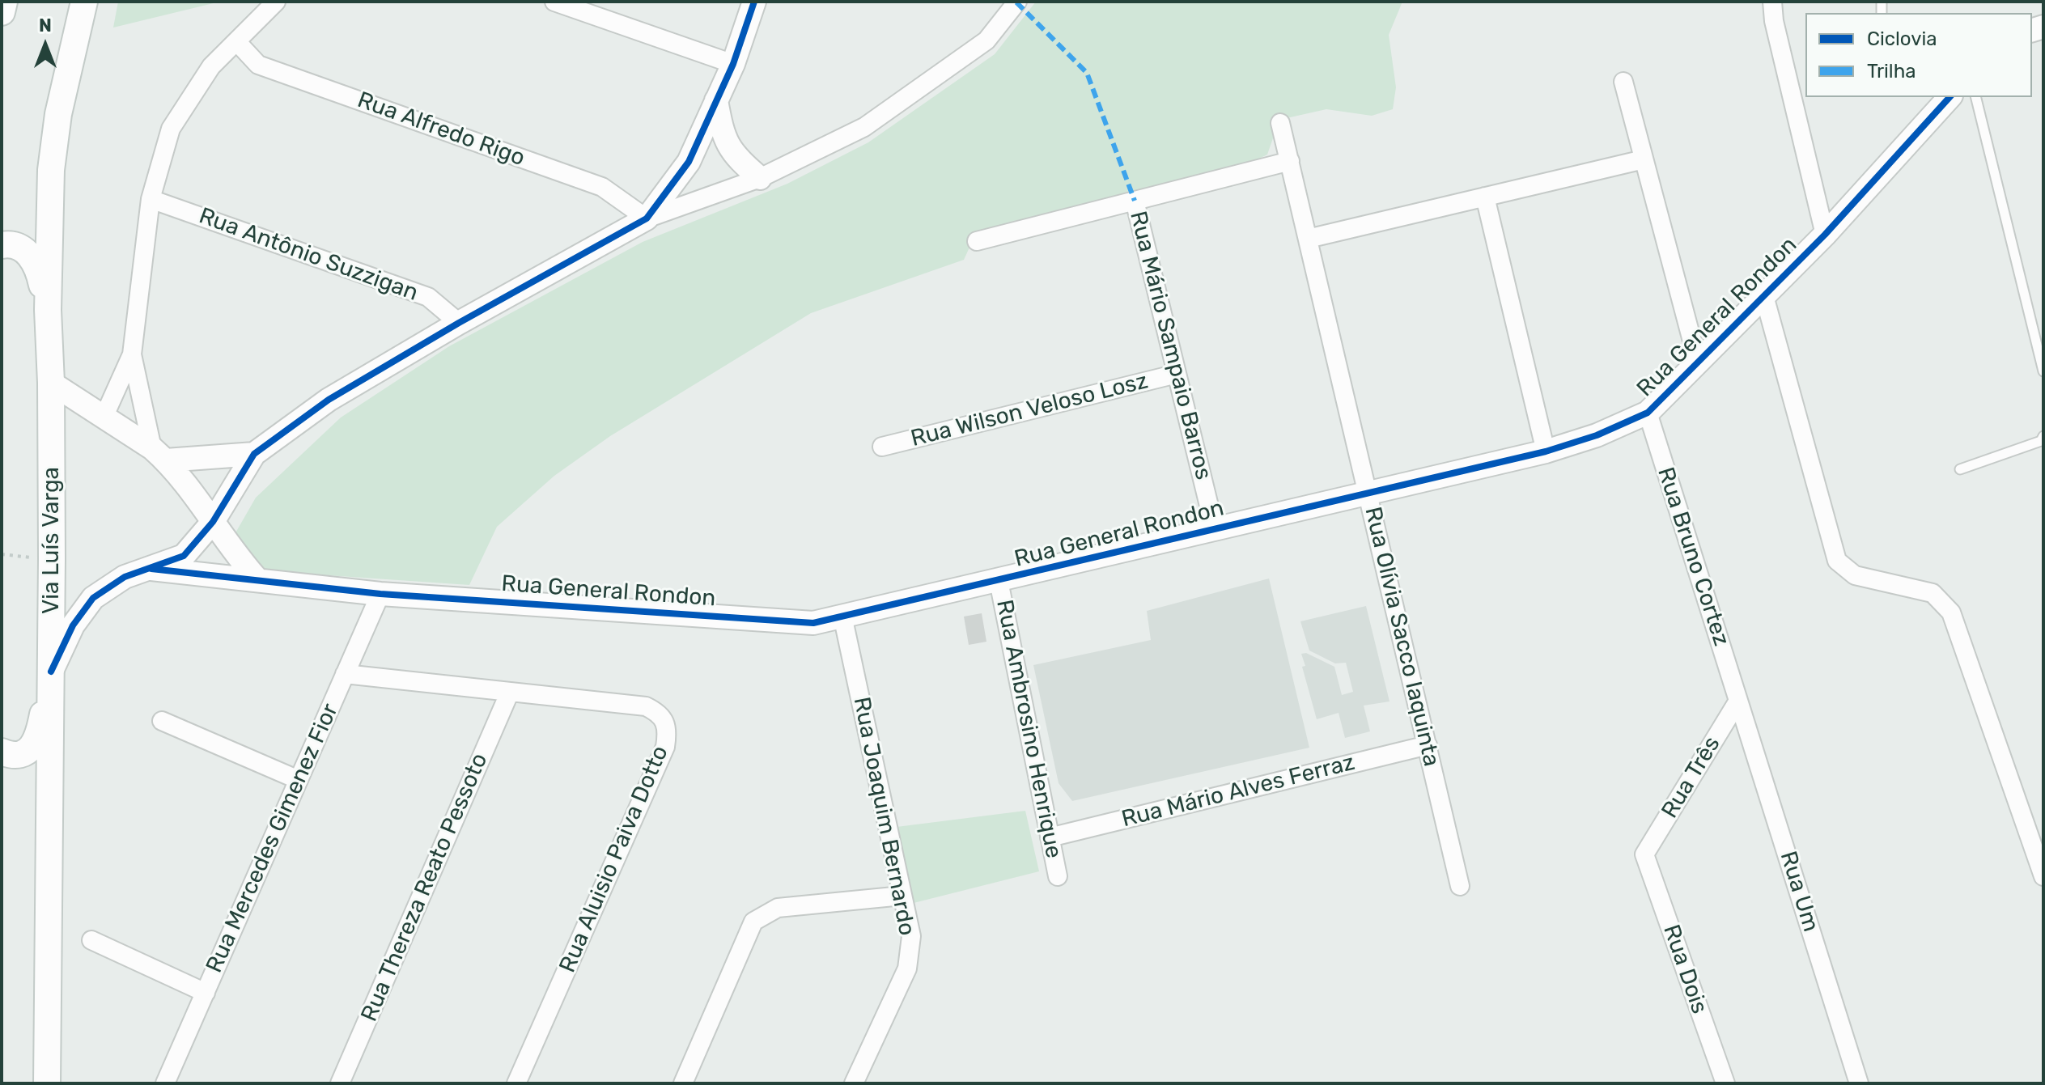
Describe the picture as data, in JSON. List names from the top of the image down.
{
  "streets": {
    "main road": ["Via Luís Varga"],
    "street": [
      "Rua Alfredo Rigo",
      "Rua Antônio Suzzigan",
      "Rua General Rondon",
      "Rua Mário Sampaio Barros",
      "Rua Wilson Veloso Losz",
      "Rua Bruno Cortez",
      "Rua Olívia Sacco Iaquinta",
      "Rua Ambrosino Henrique",
      "Rua Três",
      "Rua Mário Alves Ferraz",
      "Rua Joaquim Bernardo",
      "Rua Mercedes Gimenez Fior",
      "Rua Aluisio Paiva Dotto",
      "Rua Thereza Reato Pessoto",
      "Rua Um",
      "Rua Dois"
    ]
  },
  "crossings": [
    ["Rua General Rondon", "Rua Mário Sampaio Barros"],
    ["Rua General Rondon", "Via Luís Varga"],
    ["Rua General Rondon", "Rua Bruno Cortez"],
    ["Rua General Rondon", "Rua Olívia Sacco Iaquinta"],
    ["Rua General Rondon", "Rua Ambrosino Henrique"],
    ["Rua General Rondon", "Rua Joaquim Bernardo"],
    ["Rua General Rondon", "Rua Mercedes Gimenez Fior"],
    ["Rua Mário Sampaio Barros", "Rua Wilson Veloso Losz"],
    ["Rua Bruno Cortez", "Rua Três"],
    ["Rua Bruno Cortez", "Rua Um"],
    ["Rua Olívia Sacco Iaquinta", "Rua Mário Alves Ferraz"],
    ["Rua Ambrosino Henrique", "Rua Mário Alves Ferraz"],
    ["Rua Três", "Rua Um"],
    ["Rua Três", "Rua Dois"],
    ["Rua Mercedes Gimenez Fior", "Rua Aluisio Paiva Dotto"],
    ["Rua Aluisio Paiva Dotto", "Rua Thereza Reato Pessoto"]
  ],
  "legend": ["Ciclovia", "Trilha"],
  "north": "top"
}
